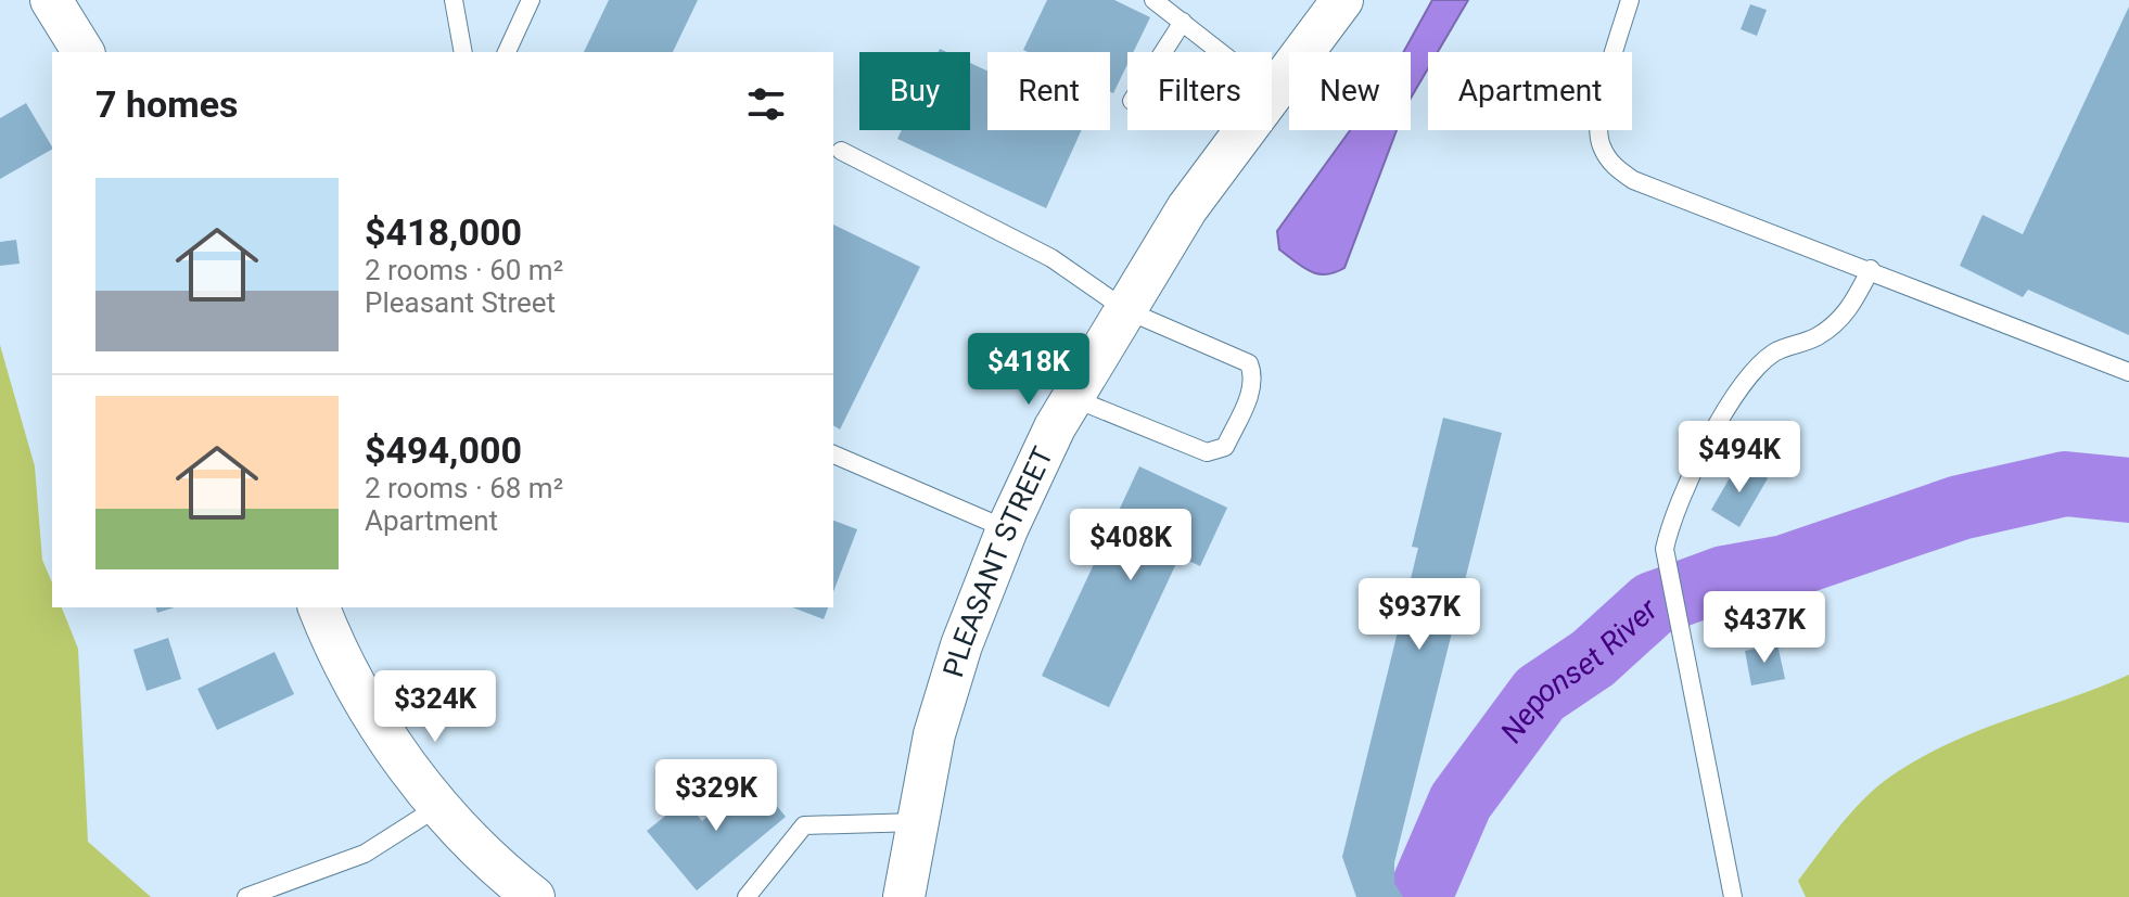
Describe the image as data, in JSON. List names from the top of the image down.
{
  "streets": {
    "street": ["PLEASANT STREET"]
  },
  "water": ["Neponset River"],
  "page": {
    "chip": [
      "Buy",
      "Rent",
      "Filters",
      "New",
      "Apartment"
    ],
    "heading": "7 homes",
    "list": [
      {
        "name": "$418,000",
        "note": "2 rooms · 60 m² · Pleasant Street"
      },
      {
        "name": "$494,000",
        "note": "2 rooms · 68 m² · Apartment"
      }
    ],
    "price": [
      "$418K",
      "$494K",
      "$408K",
      "$937K",
      "$437K",
      "$324K",
      "$329K"
    ]
  }
}
